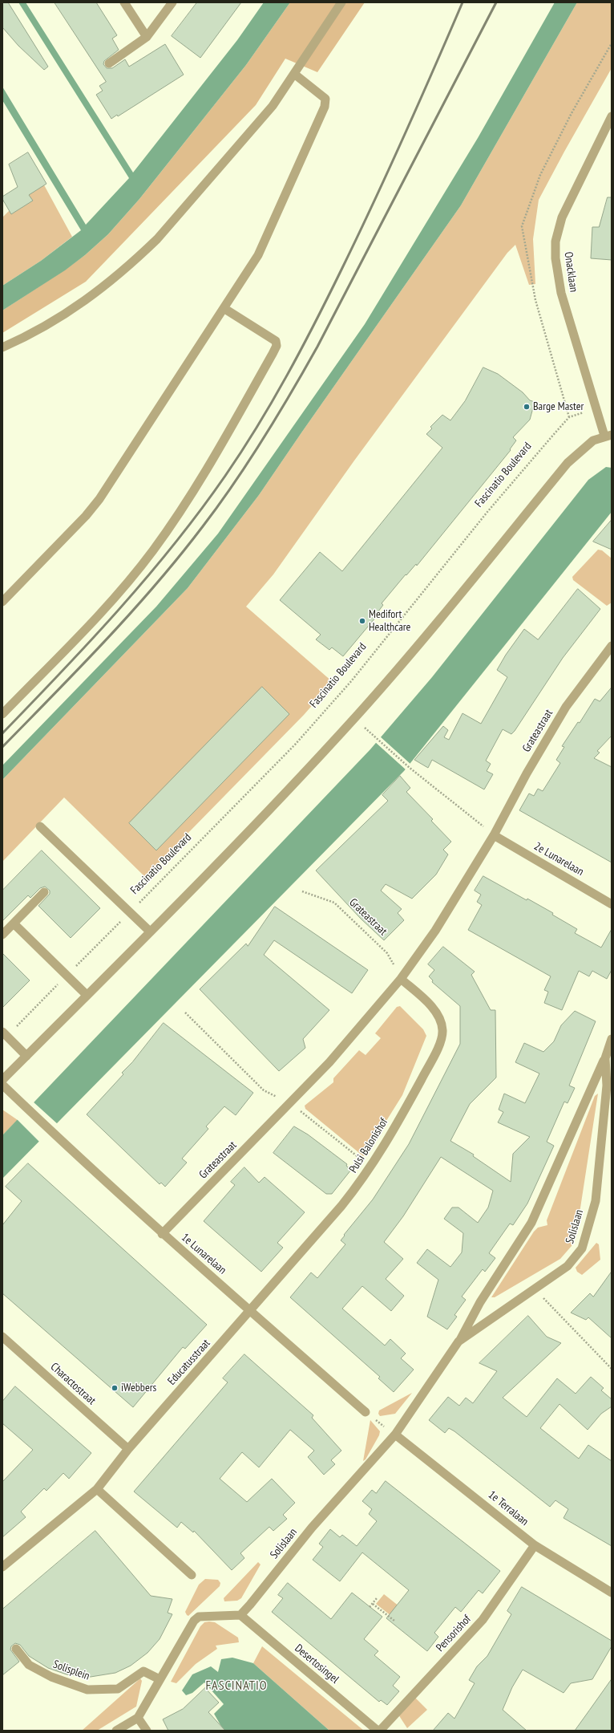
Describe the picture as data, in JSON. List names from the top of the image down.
{
  "streets": {
    "street": [
      "Onacklaan",
      "Fascinatio Boulevard",
      "Grateastraat",
      "2e Lunarelaan",
      "Pulsi Balonishof",
      "Solislaan",
      "1e Lunarelaan",
      "Educatusstraat",
      "Charactostraat",
      "1e Terralaan",
      "Pensorishof",
      "Desertosingel",
      "Solisplein"
    ]
  },
  "crossings": [
    ["Onacklaan", "Fascinatio Boulevard"],
    ["Grateastraat", "2e Lunarelaan"],
    ["Grateastraat", "Pulsi Balonishof"],
    ["Grateastraat", "1e Lunarelaan"],
    ["Pulsi Balonishof", "1e Lunarelaan"],
    ["Pulsi Balonishof", "Educatusstraat"],
    ["Solislaan", "1e Terralaan"],
    ["Solislaan", "Desertosingel"],
    ["1e Lunarelaan", "Educatusstraat"],
    ["Educatusstraat", "Charactostraat"],
    ["1e Terralaan", "Pensorishof"],
    ["Pensorishof", "Desertosingel"]
  ],
  "districts": ["FASCINATIO"],
  "places": ["Barge Master", "Medifort Healthcare", "iWebbers"]
}
